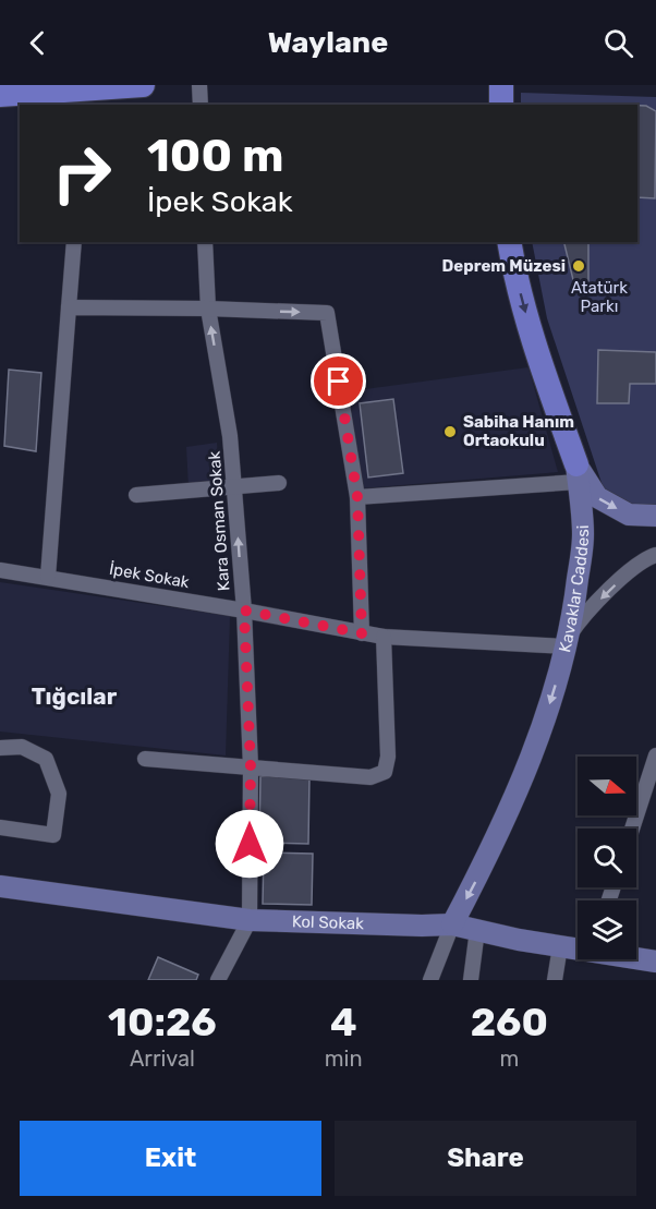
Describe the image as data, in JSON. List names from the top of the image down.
{
  "streets": {
    "main road": ["Kavaklar Caddesi"],
    "street": ["Kara Osman Sokak", "İpek Sokak", "Kol Sokak"]
  },
  "crossings": [
    ["Kara Osman Sokak", "İpek Sokak"],
    ["Kara Osman Sokak", "Kol Sokak"],
    ["İpek Sokak", "Kavaklar Caddesi"],
    ["Kavaklar Caddesi", "Kol Sokak"]
  ],
  "one_way": ["Kavaklar Caddesi"],
  "districts": ["Tığcılar"],
  "parks": ["Atatürk Parkı"],
  "places": ["Deprem Müzesi", "Sabiha Hanım Ortaokulu"],
  "north": "right",
  "page": {
    "header": "Waylane",
    "turn": ["100 m", "İpek Sokak"],
    "eta": [
      "10:26",
      "Arrival",
      "4",
      "min",
      "260",
      "m"
    ],
    "buttons": ["Exit", "Share"]
  }
}
